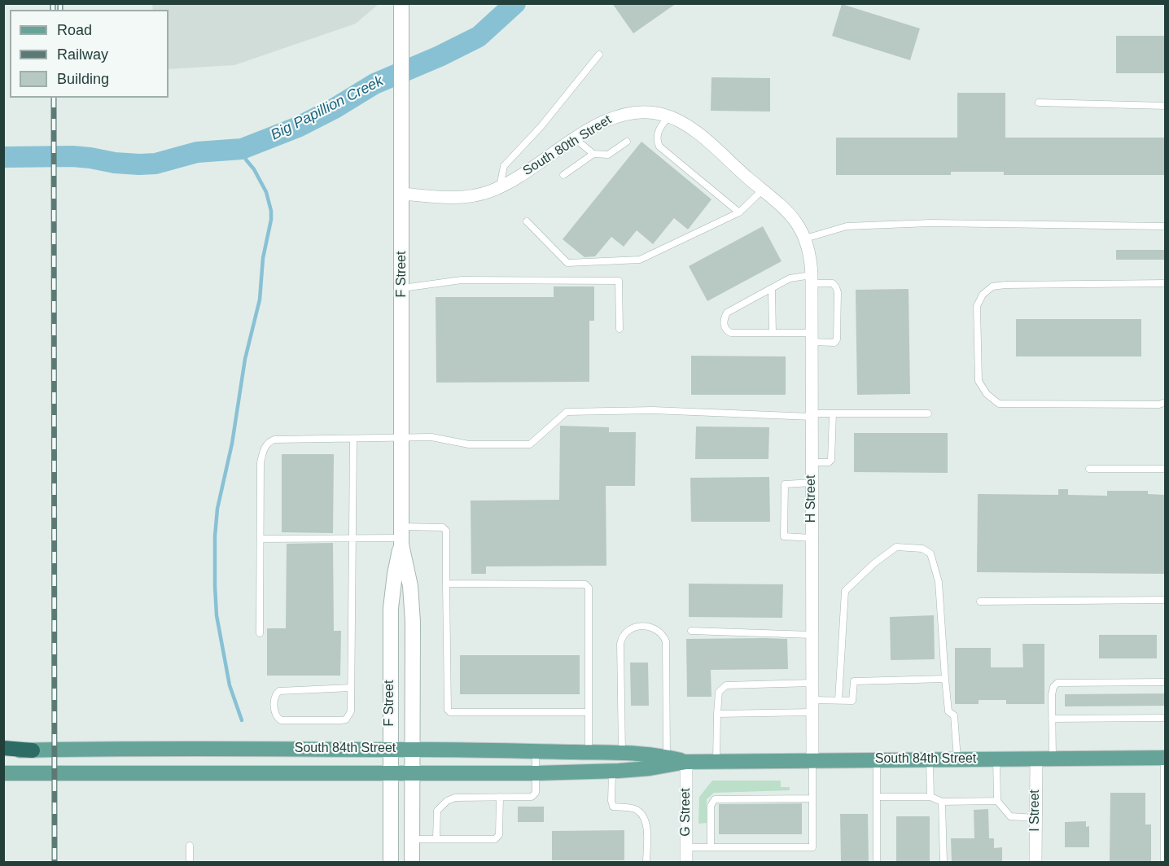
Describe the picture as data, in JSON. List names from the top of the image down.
{
  "streets": {
    "main road": ["South 84th Street"],
    "street": [
      "South 80th Street",
      "F Street",
      "H Street",
      "I Street",
      "G Street"
    ]
  },
  "crossings": [
    ["South 80th Street", "F Street"],
    ["South 80th Street", "H Street"],
    ["F Street", "South 84th Street"],
    ["H Street", "South 84th Street"],
    ["South 84th Street", "I Street"],
    ["South 84th Street", "G Street"]
  ],
  "water": ["Big Papillion Creek"],
  "legend": ["Road", "Railway", "Building"]
}
